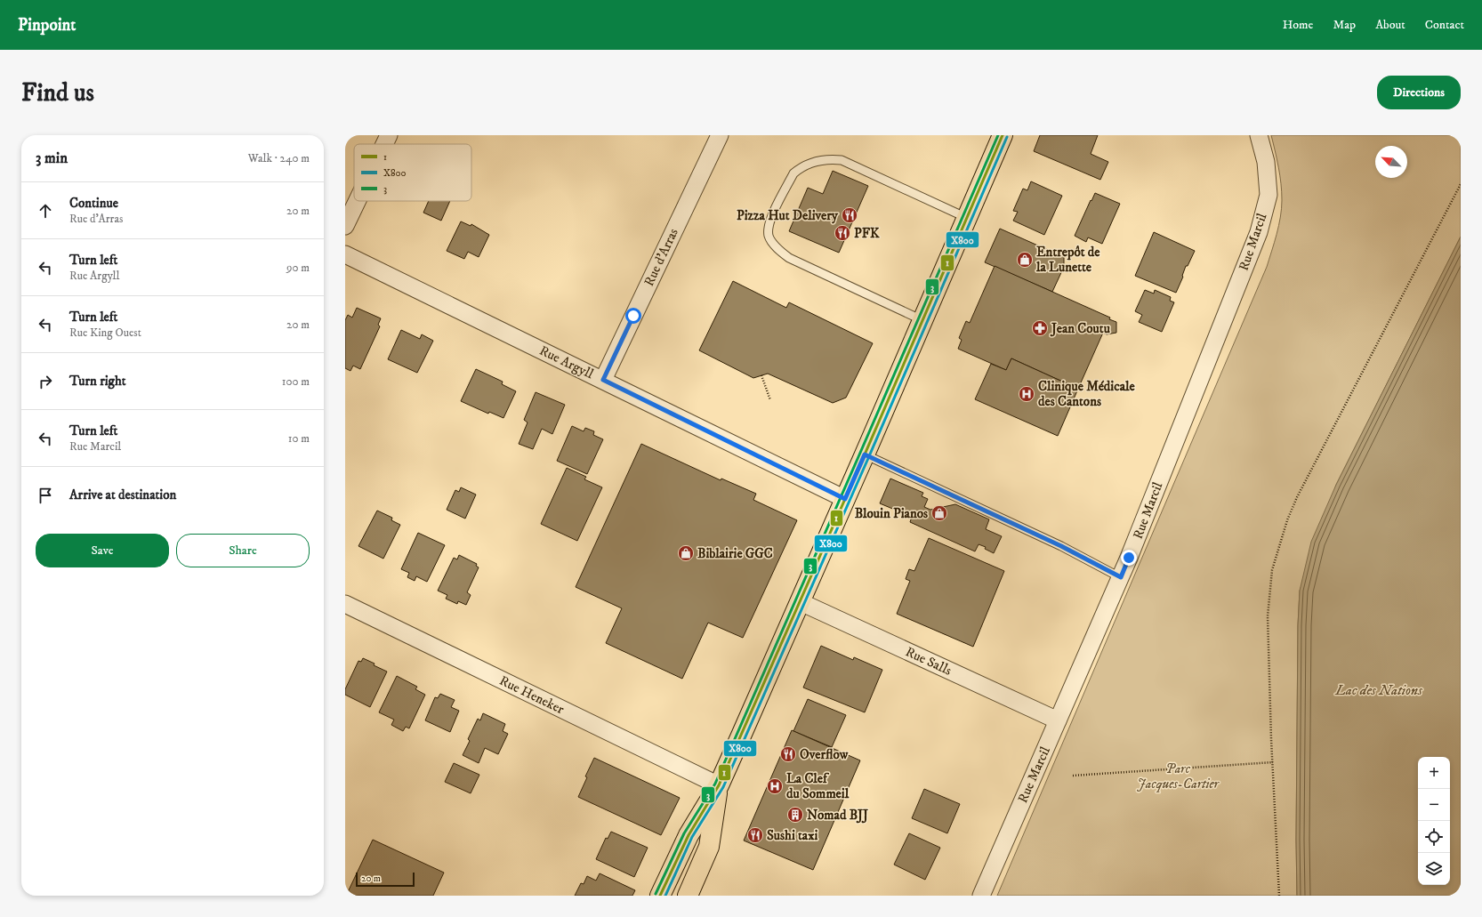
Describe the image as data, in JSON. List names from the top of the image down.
{
  "streets": {
    "street": [
      "Rue Marcil",
      "Rue d'Arras",
      "Rue Argyll",
      "Rue Salls",
      "Rue Heneker"
    ]
  },
  "crossings": [
    ["Rue Marcil", "Rue Salls"],
    ["Rue d'Arras", "Rue Argyll"]
  ],
  "water": ["Lac des Nations"],
  "parks": ["Parc Jacques-Cartier"],
  "places": {
    "restaurant": [
      "Pizza Hut Delivery",
      "PFK",
      "Overflow",
      "Sushi taxi"
    ],
    "shop": ["Entrepôt de la Lunette", "Blouin Pianos", "Biblairie GGC"],
    "pharmacy": ["Jean Coutu"],
    "hospital": ["Clinique Médicale des Cantons", "La Clef du Sommeil"],
    "building": ["Nomad BJJ"]
  },
  "lines": ["transit line 1", "transit line 3", "transit line X800"],
  "legend": ["1", "X800", "3"],
  "scale_bar": "20 m",
  "north": "top left",
  "page": {
    "header": "Pinpoint",
    "nav": [
      "Home",
      "Map",
      "About",
      "Contact"
    ],
    "buttons": [
      "Directions",
      ["Save", "Share"]
    ],
    "title": "Find us",
    "heading": ["3 min", "Walk · 240 m"],
    "list": [
      ["Continue", "Rue d'Arras", "20 m"],
      ["Turn left", "Rue Argyll", "90 m"],
      ["Turn left", "Rue King Ouest", "20 m"],
      ["Turn right", "100 m"],
      ["Turn left", "Rue Marcil", "10 m"],
      "Arrive at destination"
    ],
    "map_buttons": ["+", "−"],
    "scale": "20 m"
  }
}
